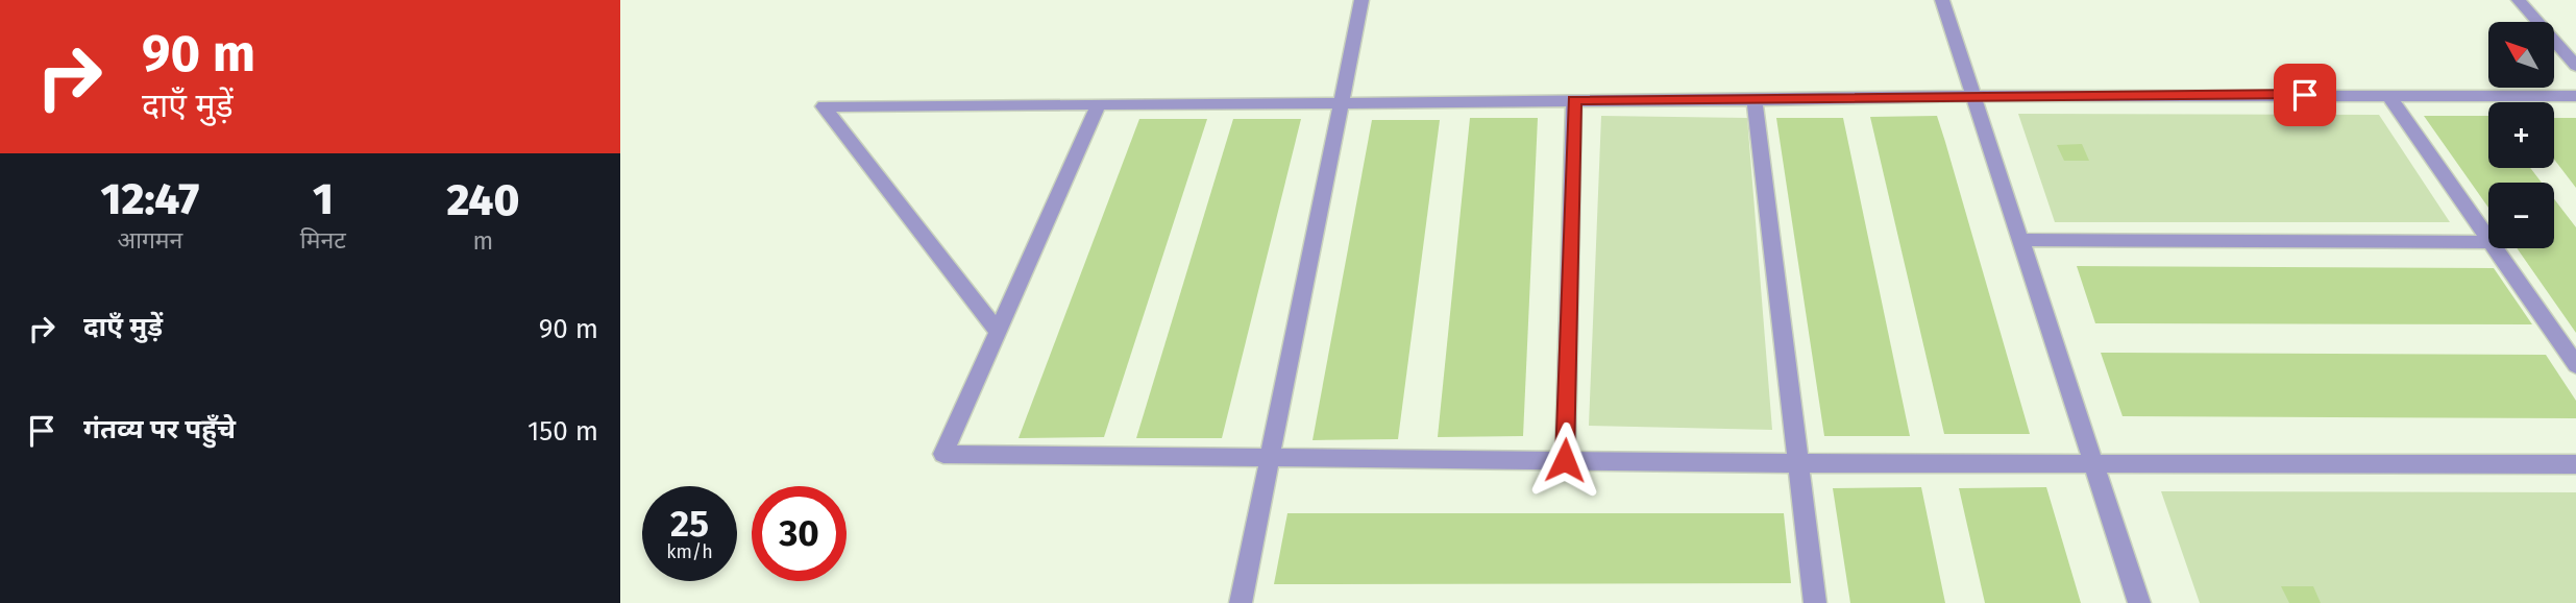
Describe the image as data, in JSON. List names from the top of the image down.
{
  "north": "top left",
  "page": {
    "turn": ["90 m", "दाएँ मुड़ें"],
    "map_buttons": ["+", "−"],
    "eta": [
      "12:47",
      "आगमन",
      "1",
      "मिनट",
      "240",
      "m"
    ],
    "list": [
      {
        "name": "दाएँ मुड़ें",
        "value": "90 m"
      },
      {
        "name": "गंतव्य पर पहुँचे",
        "value": "150 m"
      }
    ],
    "speed": "25 km/h",
    "limit": "30"
  }
}
